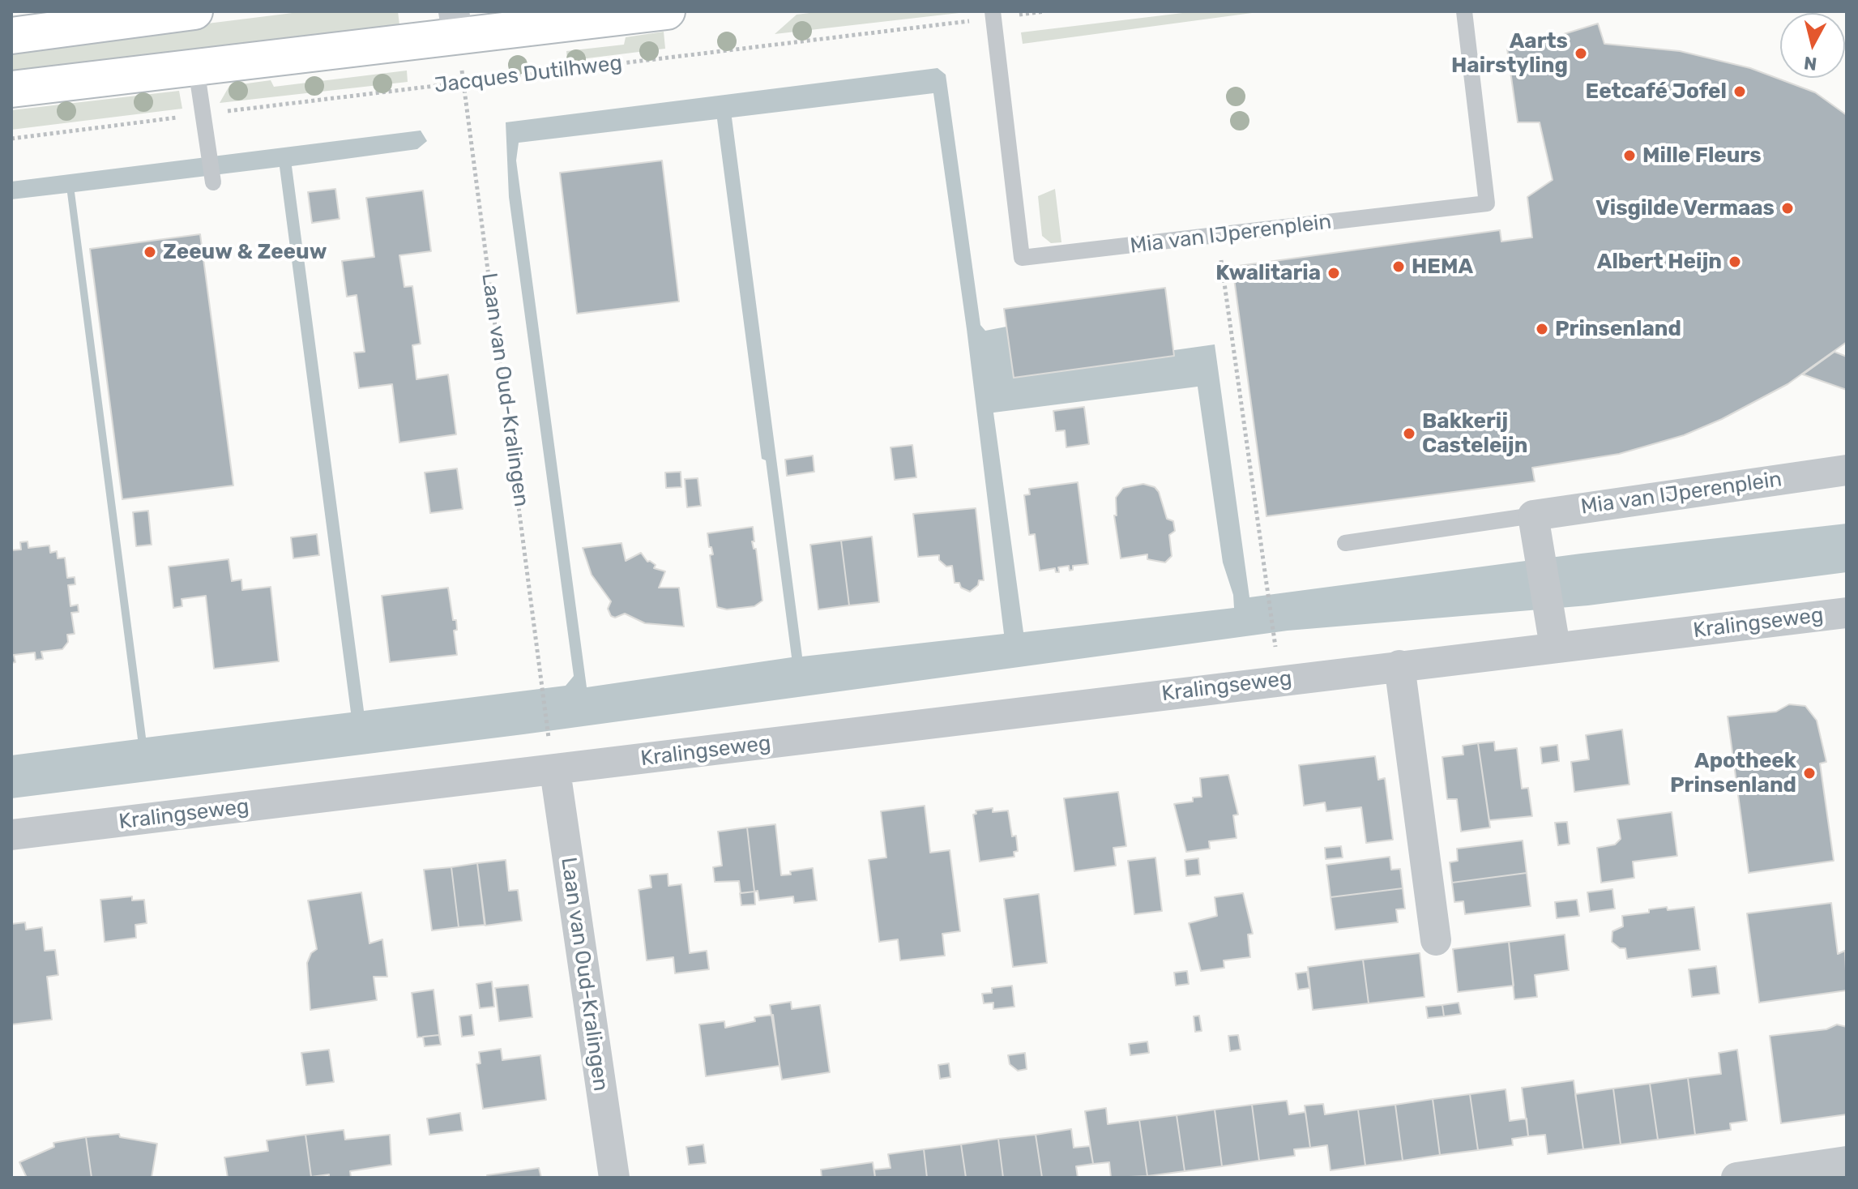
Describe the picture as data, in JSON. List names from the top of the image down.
{
  "streets": {
    "street": ["Mia van IJperenplein", "Laan van Oud-Kralingen", "Kralingseweg"],
    "path": ["Jacques Dutilhweg"]
  },
  "crossings": [
    ["Jacques Dutilhweg", "Mia van IJperenplein"],
    ["Jacques Dutilhweg", "Laan van Oud-Kralingen"],
    ["Laan van Oud-Kralingen", "Kralingseweg"]
  ],
  "places": [
    "Aarts Hairstyling",
    "Eetcafé Jofel",
    "Mille Fleurs",
    "Visgilde Vermaas",
    "Zeeuw & Zeeuw",
    "Albert Heijn",
    "HEMA",
    "Kwalitaria",
    "Prinsenland",
    "Bakkerij Casteleijn",
    "Apotheek Prinsenland"
  ],
  "north": "bottom"
}
